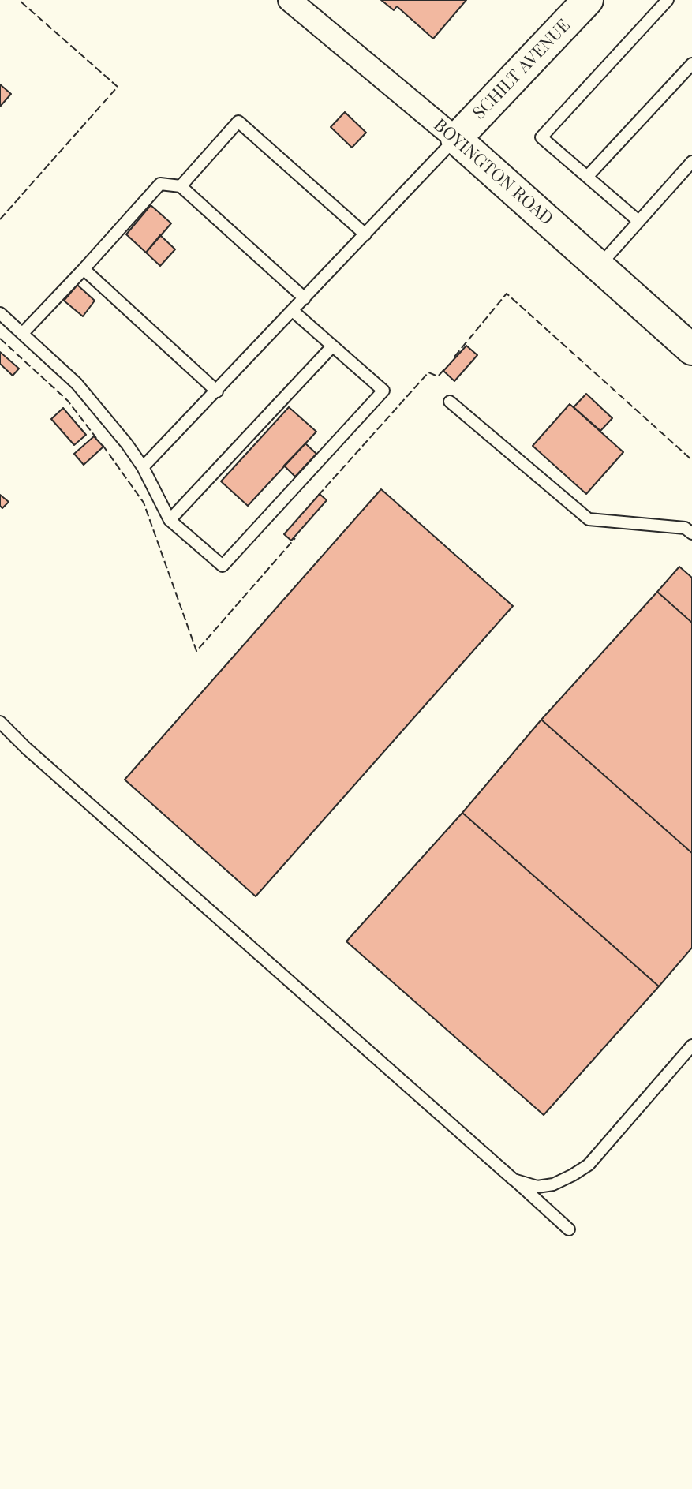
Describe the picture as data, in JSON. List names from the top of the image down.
{
  "streets": {
    "street": ["SCHILT AVENUE", "BOYINGTON ROAD"]
  },
  "crossings": [
    ["SCHILT AVENUE", "BOYINGTON ROAD"]
  ]
}
